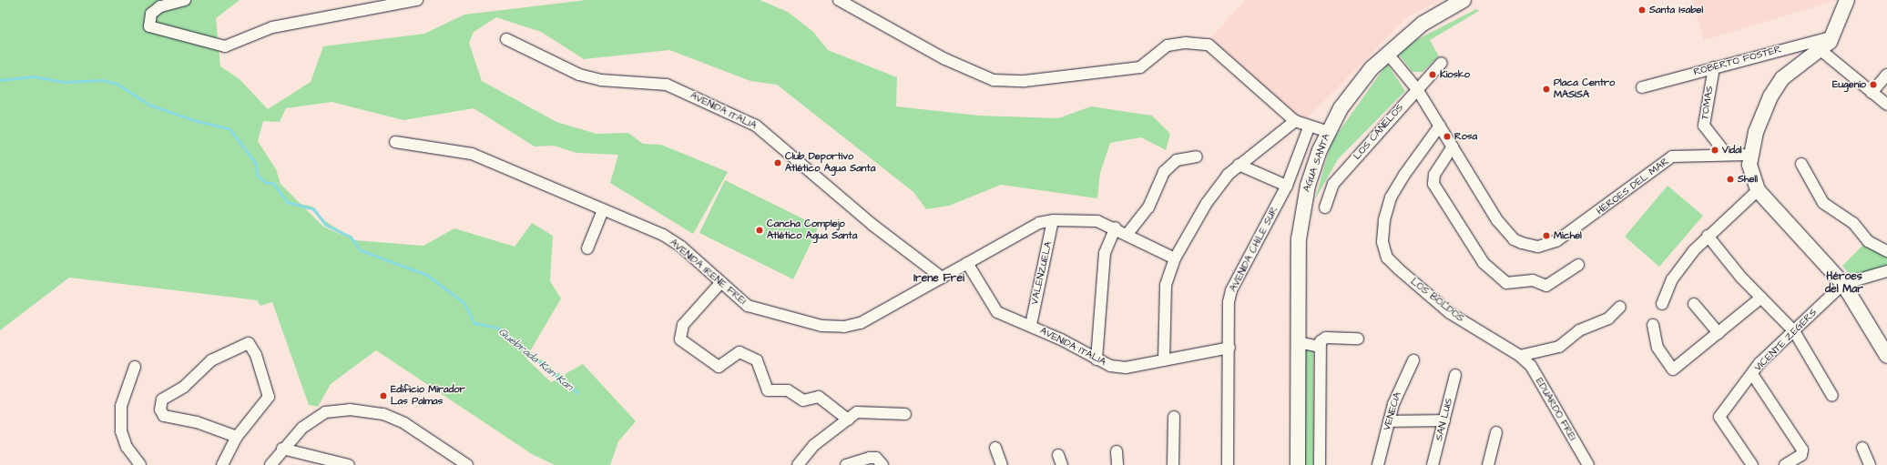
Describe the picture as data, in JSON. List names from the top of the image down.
{
  "streets": {
    "main road": ["AGUA SANTA"],
    "street": [
      "ROBERTO FOSTER",
      "TOMAS",
      "AVENIDA ITALIA",
      "LOS CANELOS",
      "HÉROES DEL MAR",
      "AVENIDA CHILE SUR",
      "AVENIDA IRENE FREI",
      "VALENZUELA",
      "LOS BOLDOS",
      "VICENTE ZEGERS",
      "EDUARDO FREI",
      "VENECIA",
      "SAN LUIS"
    ]
  },
  "crossings": [
    ["ROBERTO FOSTER", "TOMAS"],
    ["TOMAS", "HÉROES DEL MAR"],
    ["AVENIDA ITALIA", "AVENIDA CHILE SUR"],
    ["AVENIDA ITALIA", "AVENIDA IRENE FREI"],
    ["AVENIDA ITALIA", "VALENZUELA"],
    ["AVENIDA IRENE FREI", "VALENZUELA"],
    ["LOS BOLDOS", "EDUARDO FREI"]
  ],
  "districts": ["Héroes del Mar", "Irene Frei"],
  "water": ["Quebrada Kan Kan"],
  "places": [
    "Santa Isabel",
    "Kiosko",
    "Eugenio",
    "Placa Centro MASISA",
    "Rosa",
    "Vidal",
    "Club Deportivo Atlético Agua Santa",
    "Shell",
    "Cancha Complejo Atlético Agua Santa",
    "Michel",
    "Edificio Mirador Las Palmas"
  ]
}
